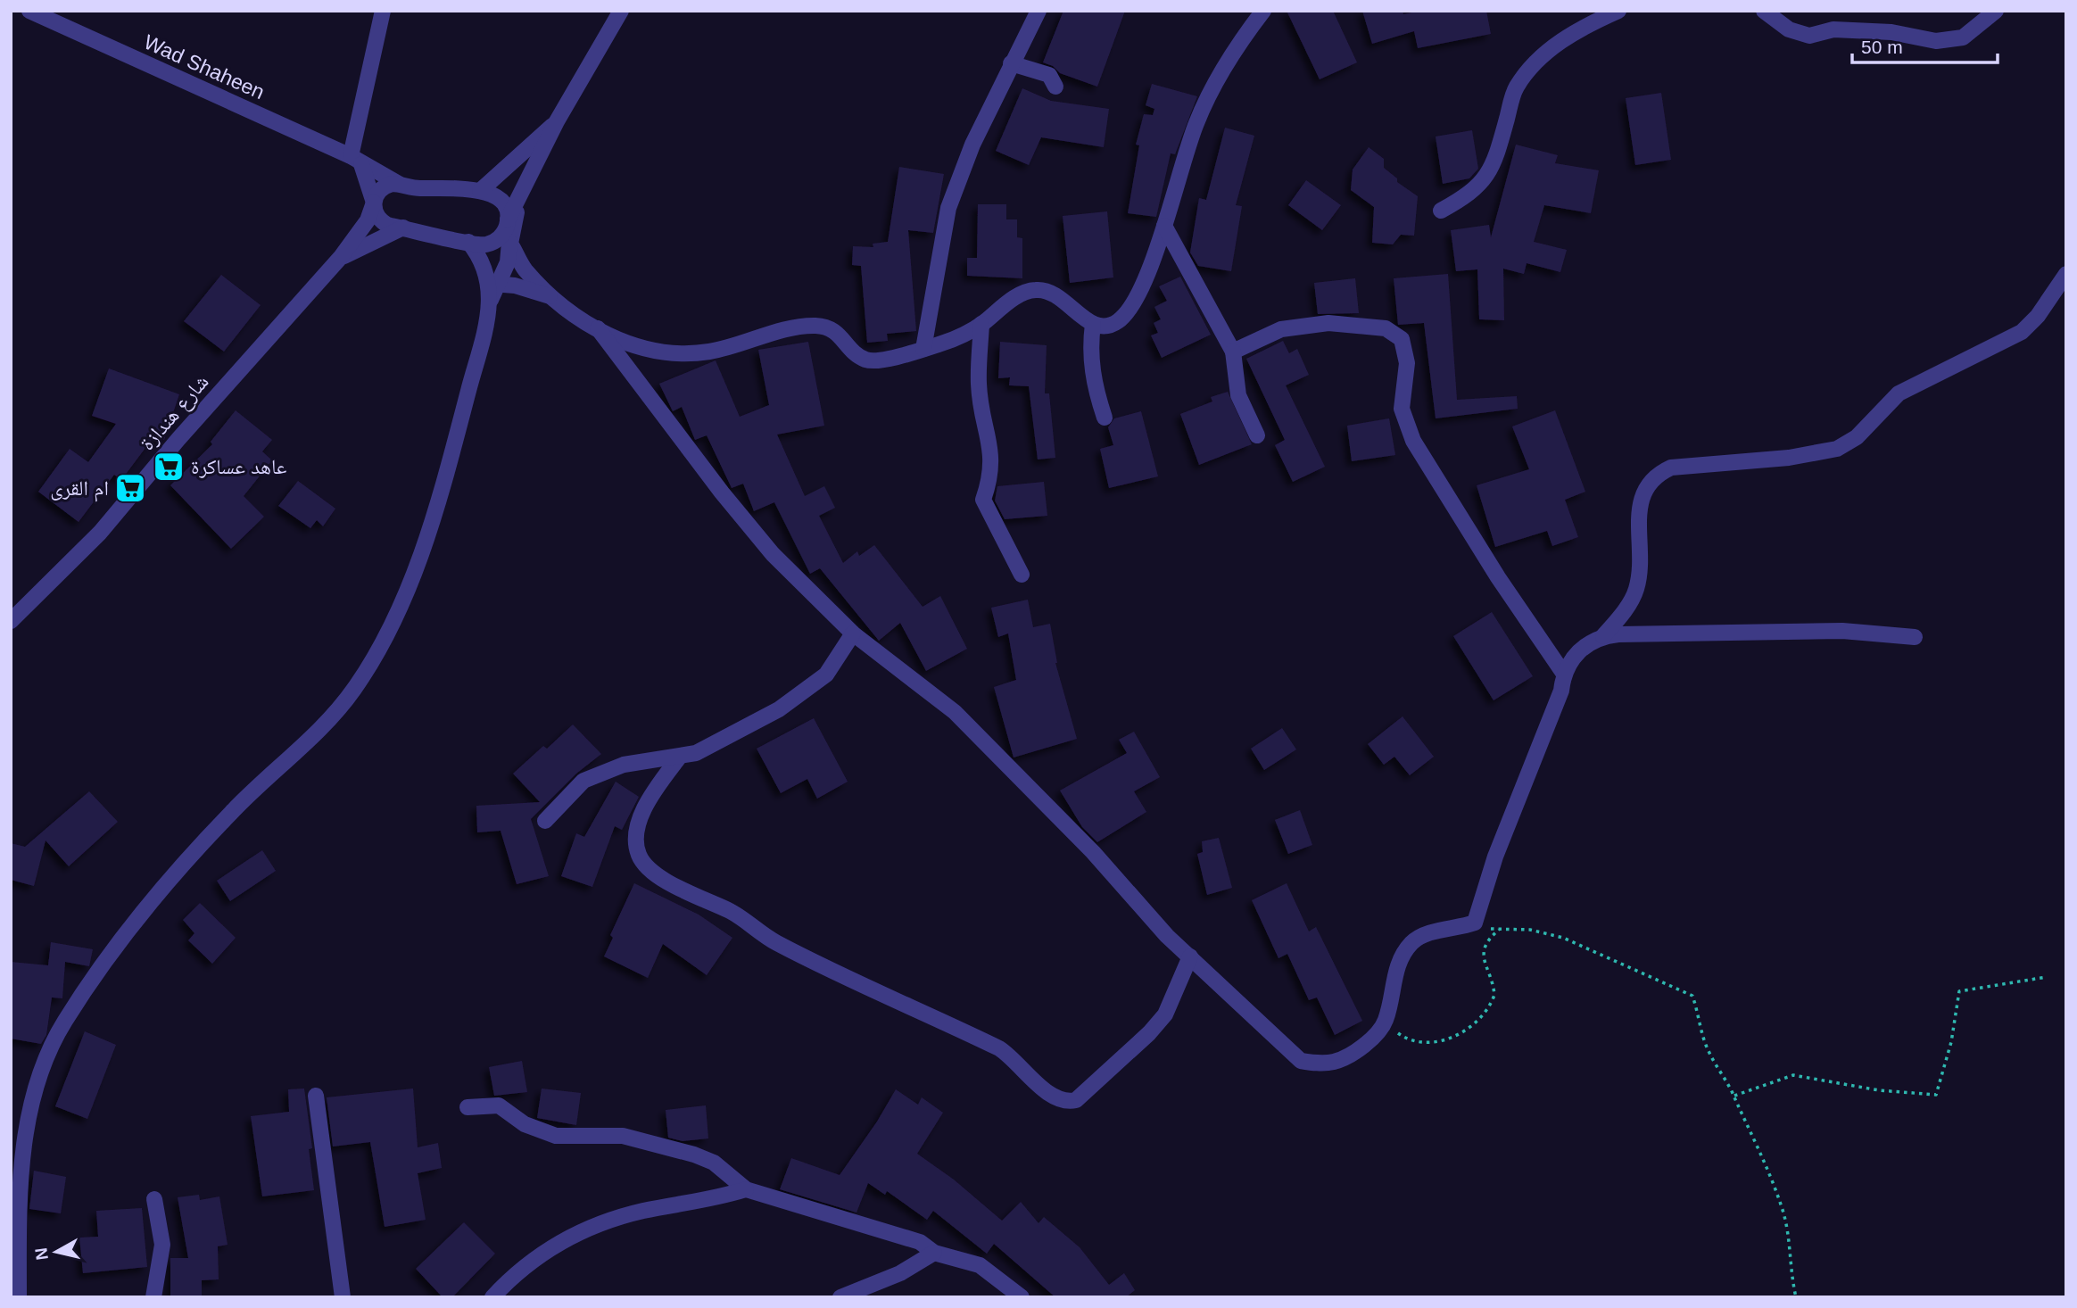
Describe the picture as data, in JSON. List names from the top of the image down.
{
  "streets": {
    "street": ["Wad Shaheen", "شارع هندازة"]
  },
  "places": {
    "supermarket": ["عاهد عساكرة", "ام القرى"]
  },
  "scale_bar": "50 m",
  "north": "left"
}
